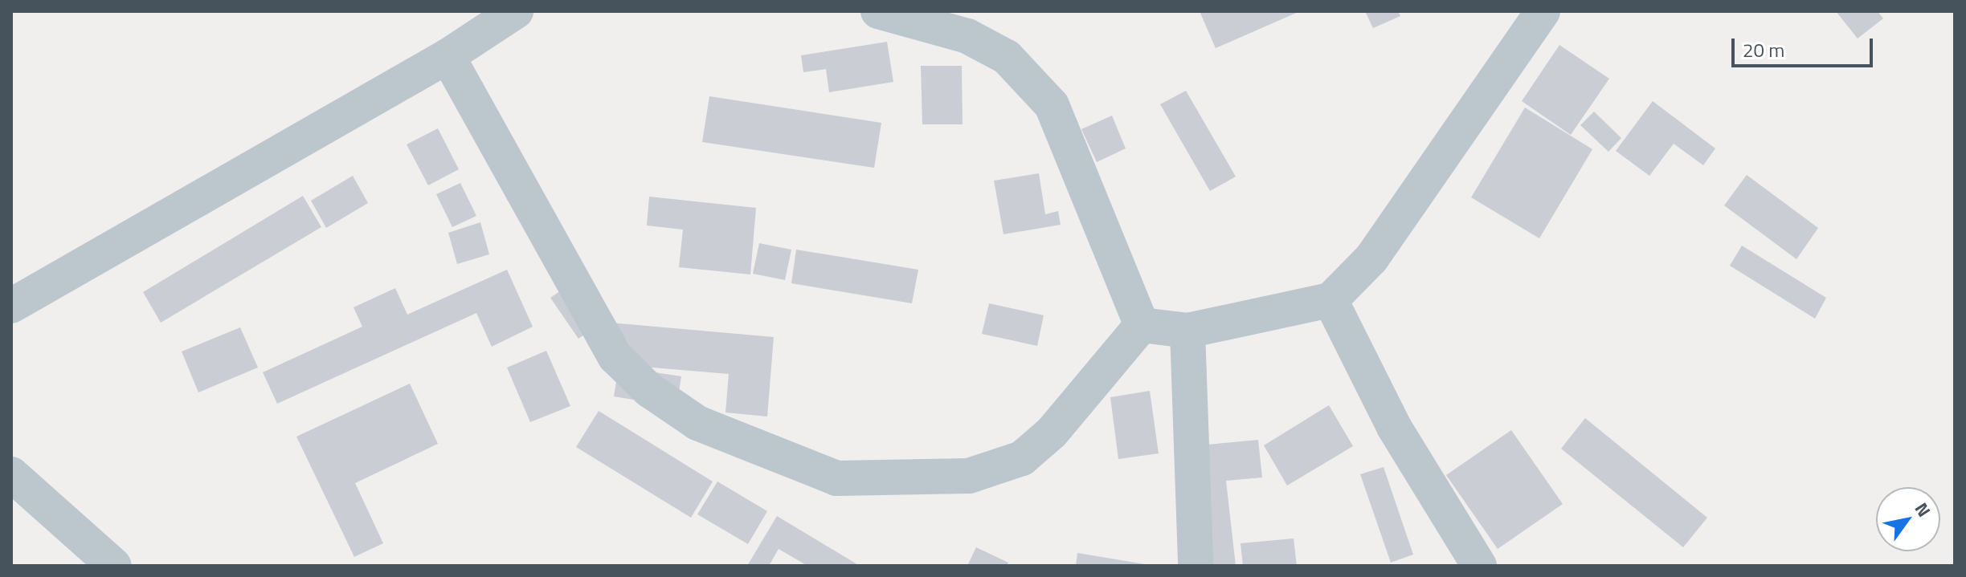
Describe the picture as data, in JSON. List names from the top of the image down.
{
  "scale_bar": "20 m",
  "north": "top right"
}
